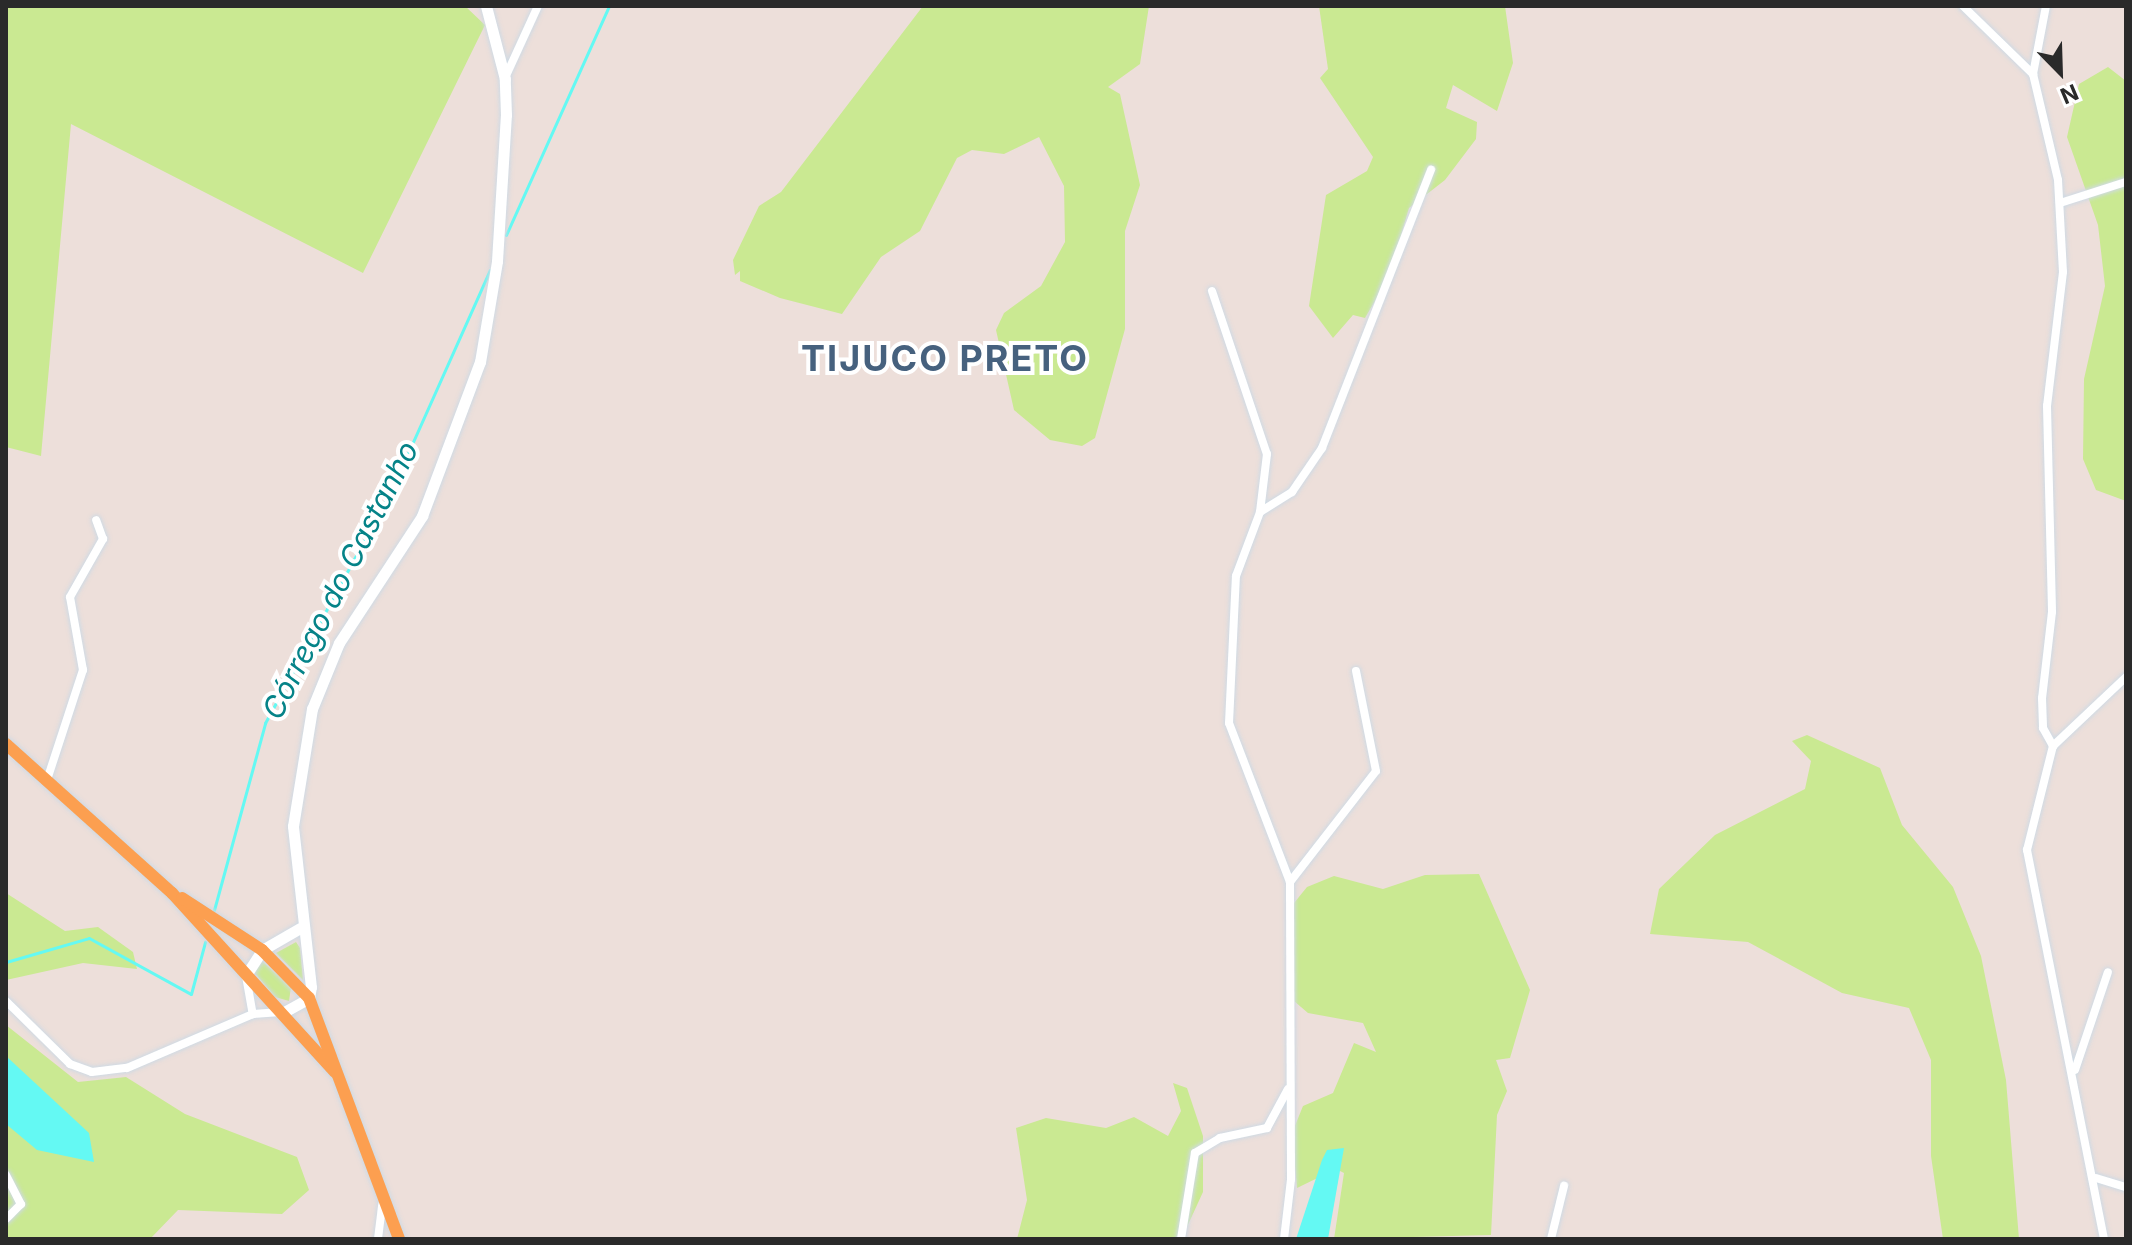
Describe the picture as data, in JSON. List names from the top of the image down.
{
  "districts": ["TIJUCO PRETO"],
  "water": ["Córrego do Castanho"],
  "north": "bottom right"
}
